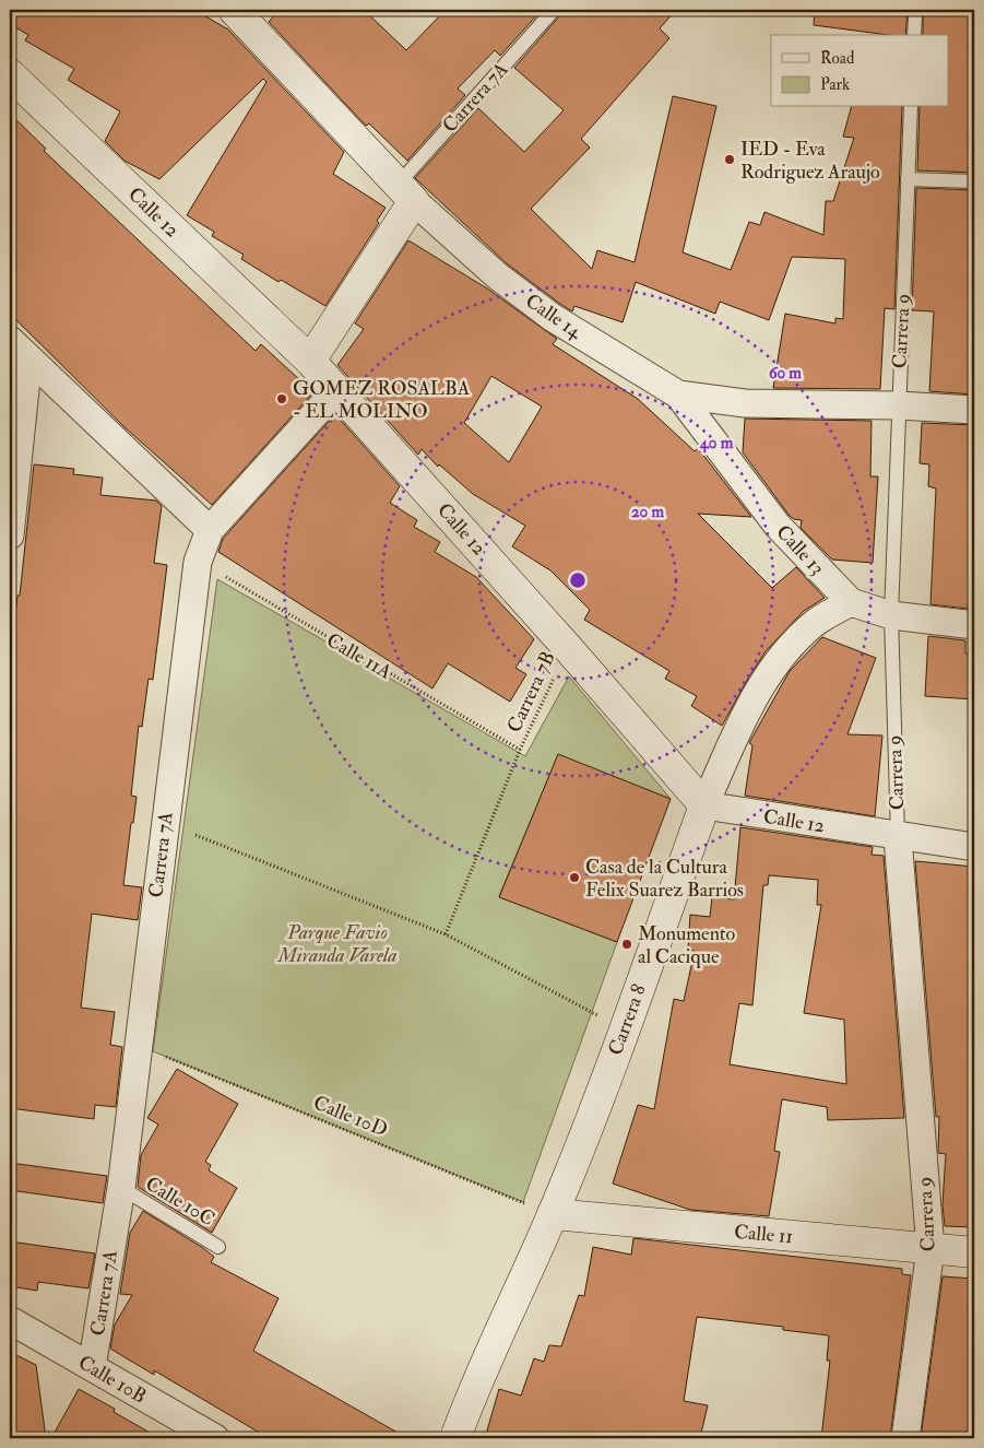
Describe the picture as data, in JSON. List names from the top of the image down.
{
  "streets": {
    "street": [
      "Carrera 7A",
      "Calle 12",
      "Calle 14",
      "Carrera 9",
      "Calle 13",
      "Carrera 8",
      "Calle 11",
      "Calle 10B"
    ],
    "lane": ["Calle 10C"],
    "path": ["Calle 11A", "Carrera 7B", "Calle 10D"]
  },
  "crossings": [
    ["Carrera 7A", "Calle 12"],
    ["Carrera 7A", "Calle 14"],
    ["Carrera 7A", "Calle 11A"],
    ["Carrera 7A", "Calle 10D"],
    ["Carrera 7A", "Calle 10C"],
    ["Carrera 7A", "Calle 10B"],
    ["Calle 12", "Carrera 9"],
    ["Calle 12", "Carrera 7B"],
    ["Calle 12", "Carrera 8"],
    ["Calle 14", "Carrera 9"],
    ["Calle 14", "Calle 13"],
    ["Carrera 9", "Calle 13"],
    ["Carrera 9", "Calle 11"],
    ["Calle 13", "Carrera 8"],
    ["Calle 11A", "Carrera 7B"],
    ["Carrera 8", "Calle 10D"],
    ["Carrera 8", "Calle 11"],
    ["Calle 10D", "Calle 11"]
  ],
  "parks": ["Parque Favio Miranda Varela"],
  "places": [
    "IED - Eva Rodriguez Araujo",
    "GOMEZ ROSALBA - EL MOLINO",
    "Casa de la Cultura Felix Suarez Barrios",
    "Monumento al Cacique"
  ],
  "legend": ["Road", "Park"],
  "rings": ["60 m", "40 m", "20 m"]
}
